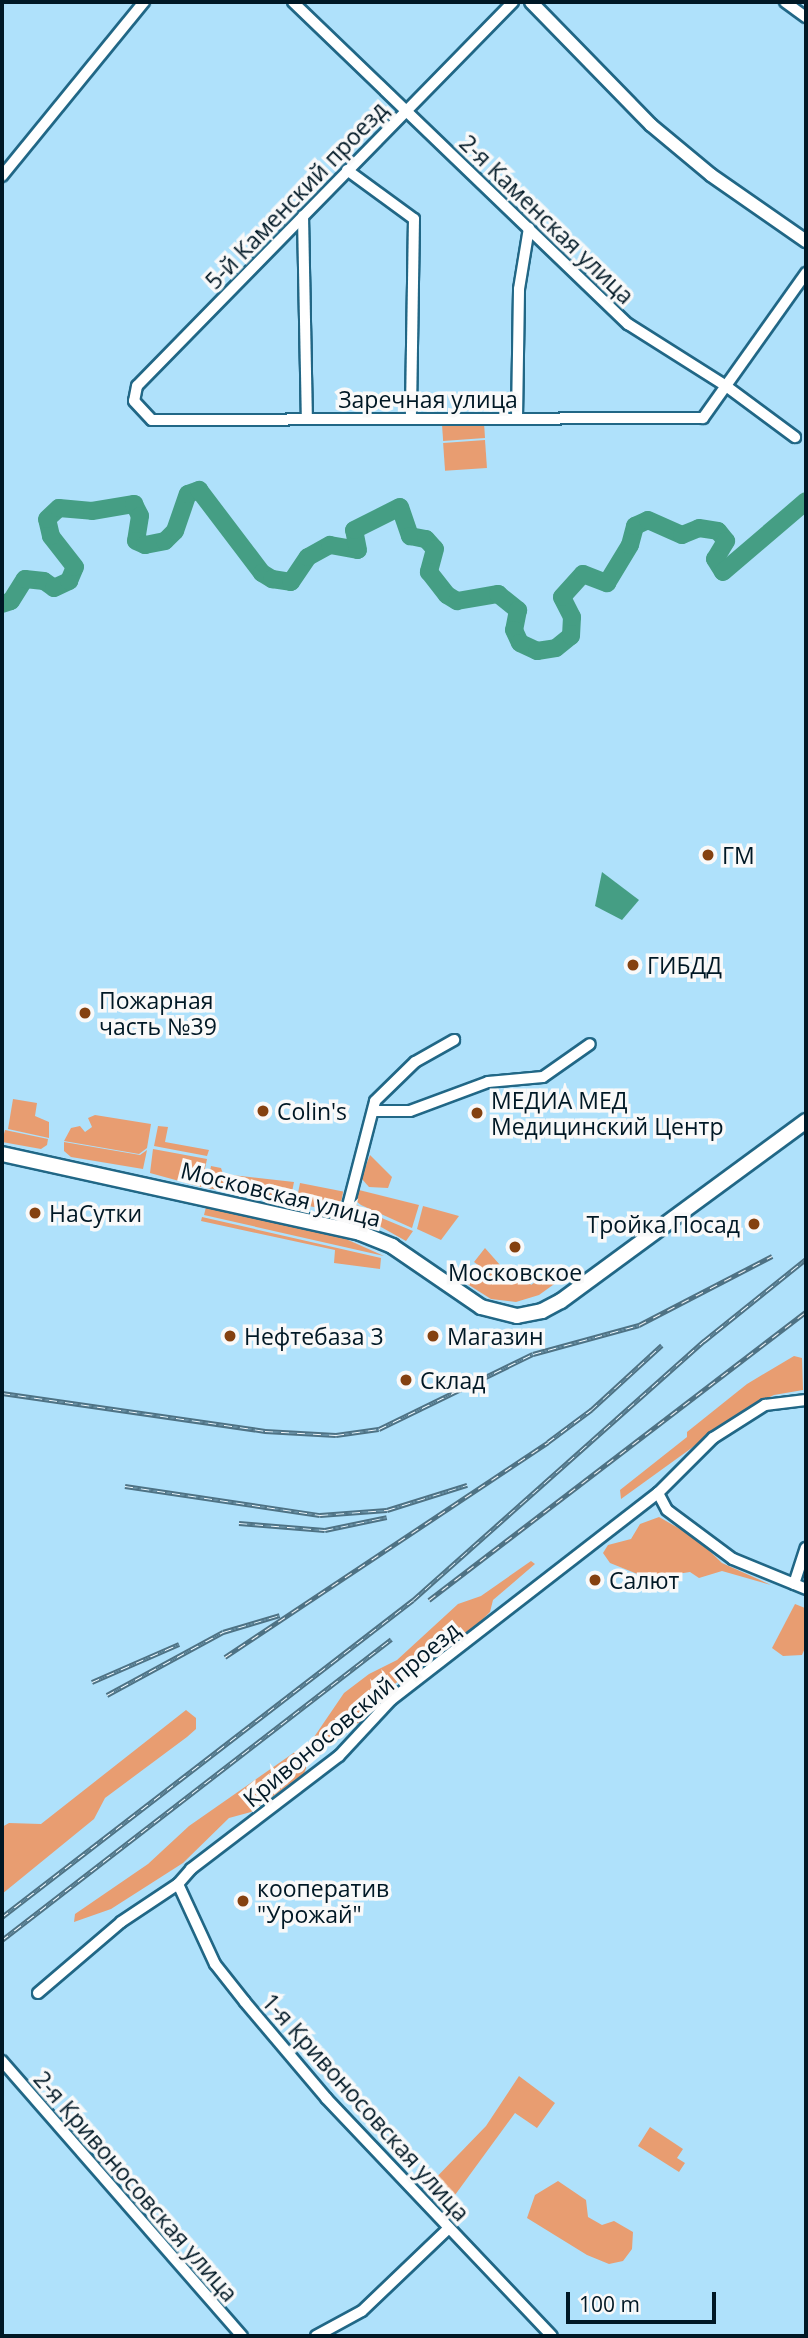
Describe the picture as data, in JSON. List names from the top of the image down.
{
  "streets": {
    "main road": ["Московская улица"],
    "street": [
      "5-й Каменский проезд",
      "2-я Каменская улица",
      "Заречная улица",
      "Кривоносовский проезд",
      "1-я Кривоносовская улица",
      "2-я Кривоносовская улица"
    ]
  },
  "crossings": [
    ["5-й Каменский проезд", "2-я Каменская улица"],
    ["5-й Каменский проезд", "Заречная улица"],
    ["2-я Каменская улица", "Заречная улица"],
    ["Кривоносовский проезд", "1-я Кривоносовская улица"]
  ],
  "places": [
    "ГМ",
    "ГИБДД",
    "Пожарная часть №39",
    "Colin's",
    "МЕДИА МЕД Медицинский Центр",
    "НаСутки",
    "Тройка Посад",
    "Московское",
    "Нефтебаза 3",
    "Магазин",
    "Склад",
    "Салют",
    "кооператив \"Урожай\""
  ],
  "scale_bar": "100 m"
}
